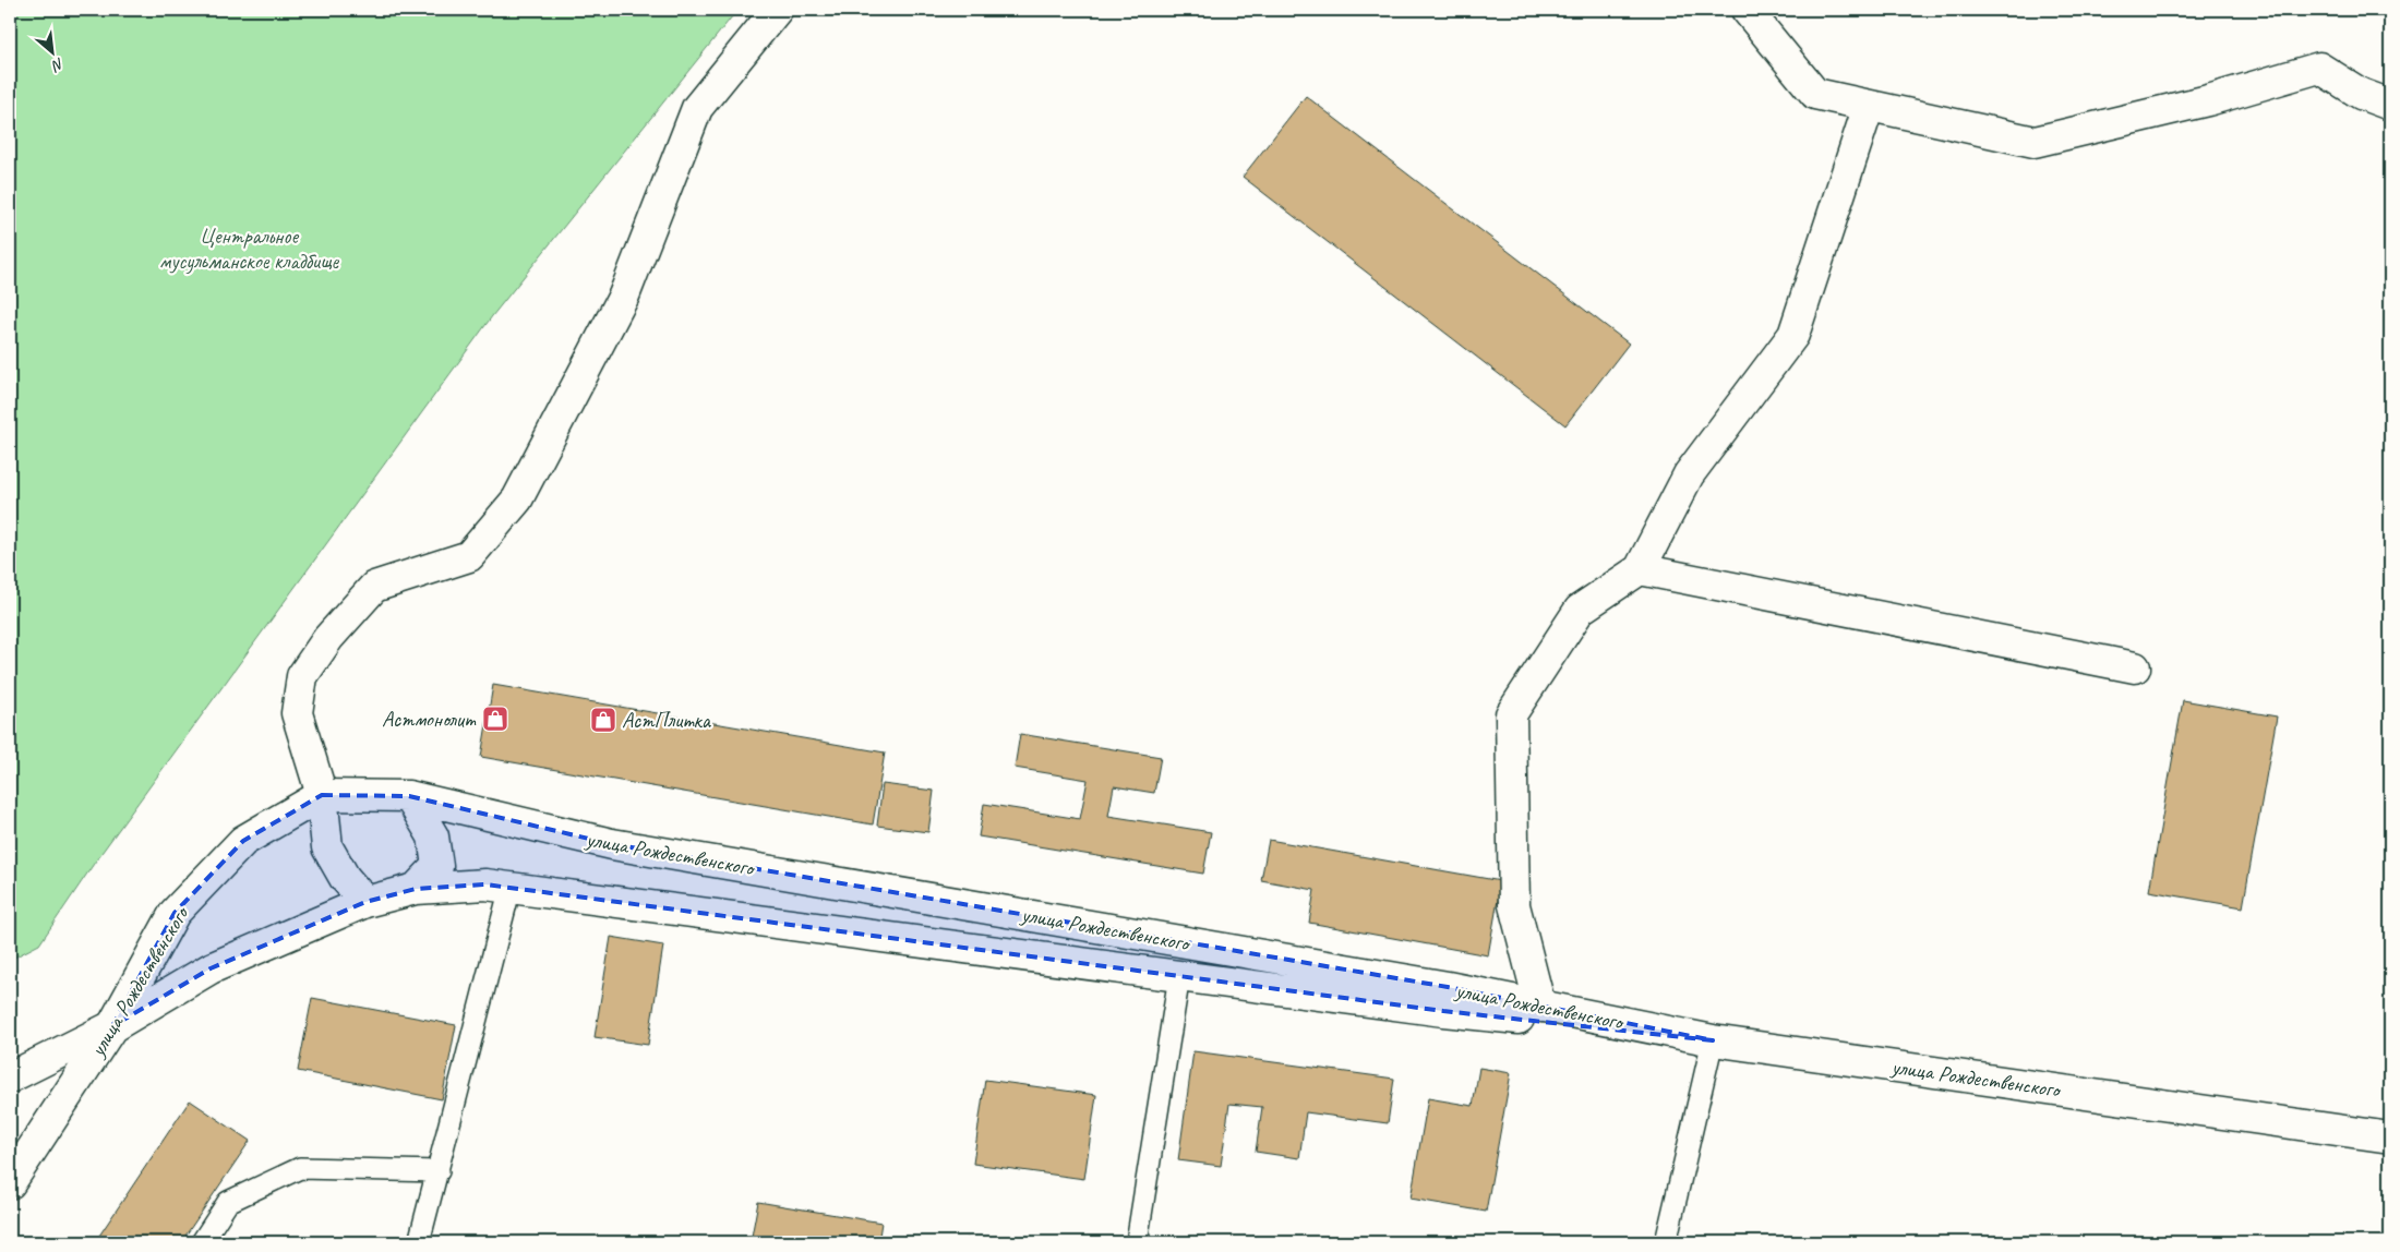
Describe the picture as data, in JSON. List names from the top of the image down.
{
  "streets": {
    "main road": ["улица Рождественского"]
  },
  "parks": ["Центральное мусульманское кладбище"],
  "places": {
    "shop": ["Астмонолит", "АстПлитка"]
  },
  "north": "bottom right"
}
